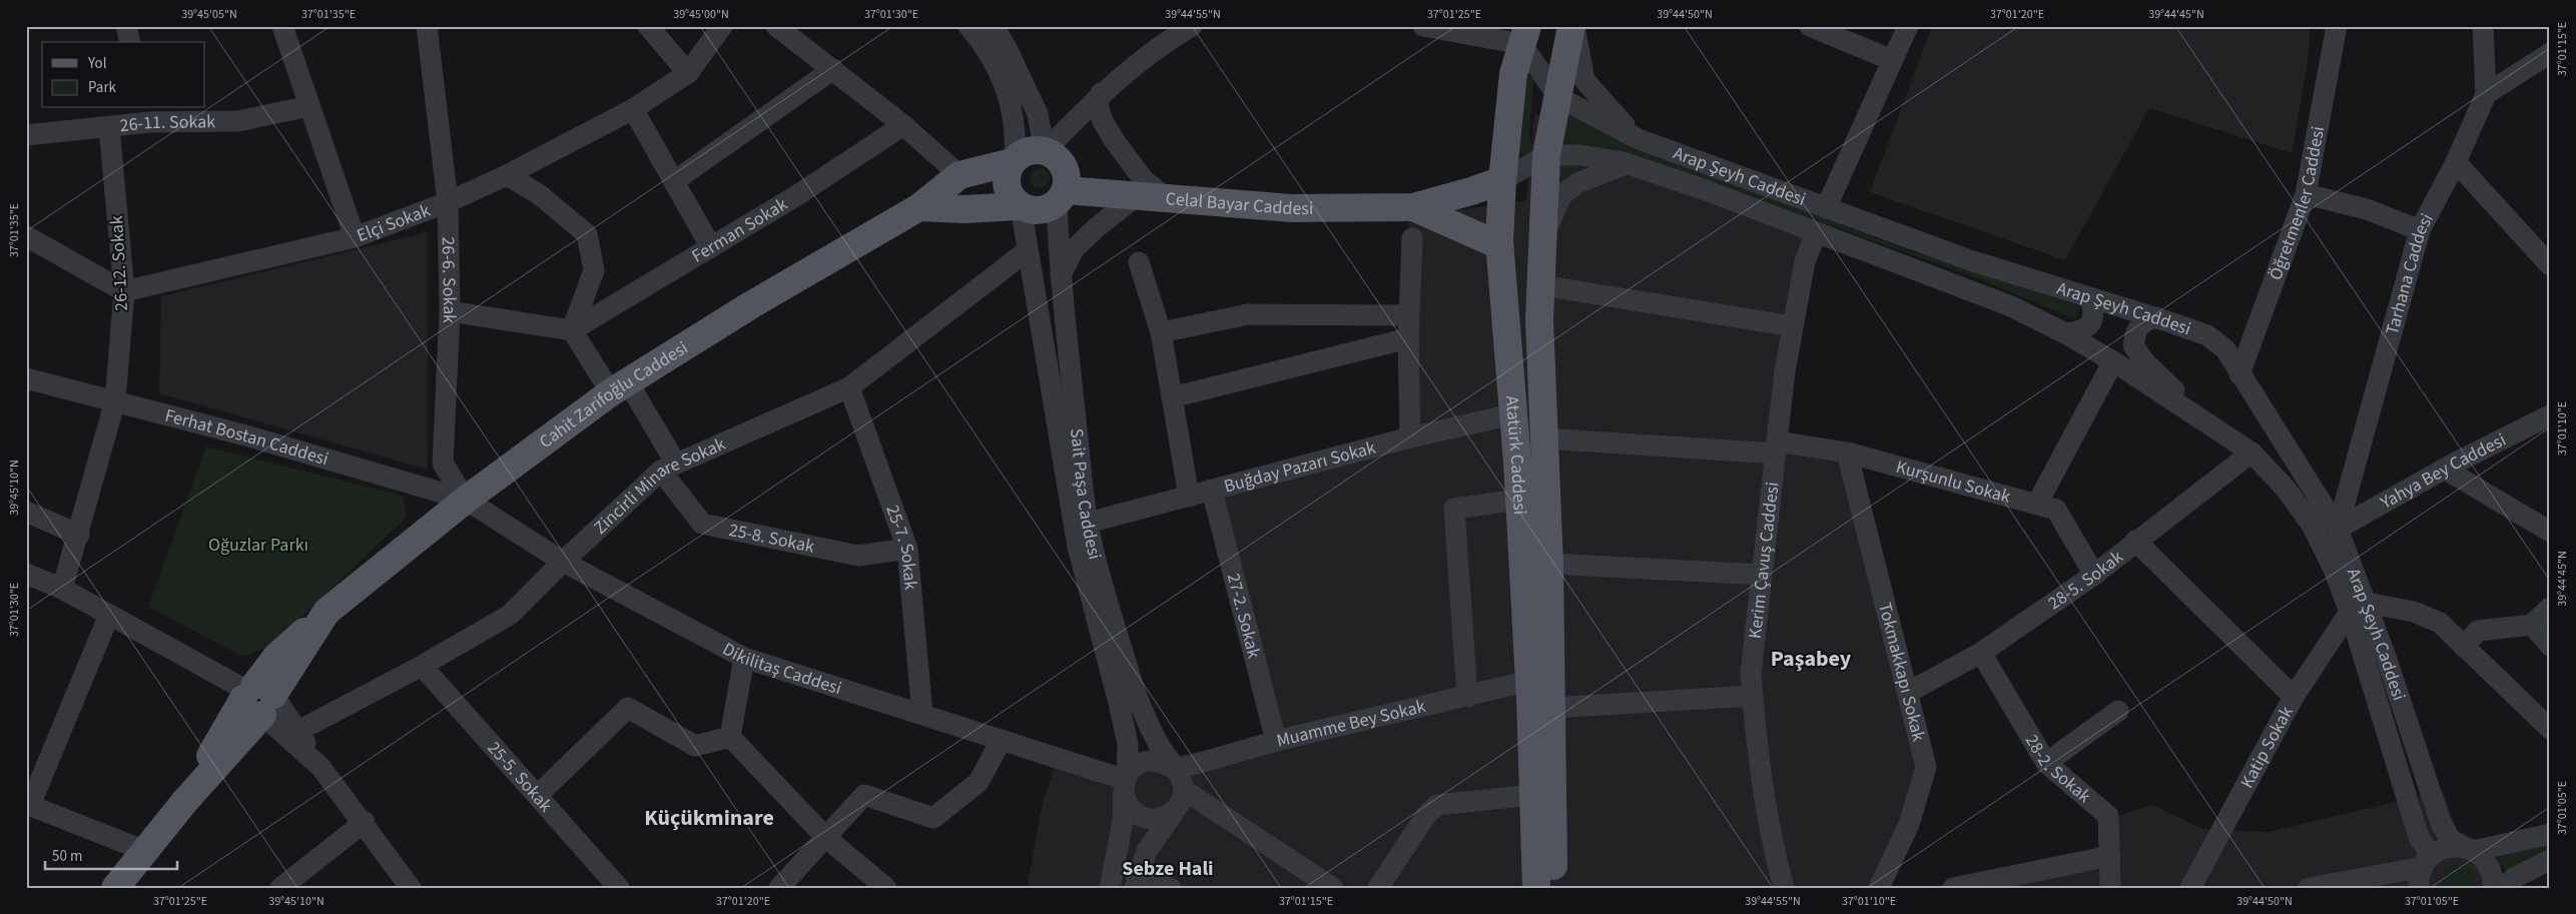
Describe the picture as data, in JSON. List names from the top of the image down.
{
  "streets": {
    "main road": ["Celal Bayar Caddesi", "Cahit Zarifoğlu Caddesi", "Atatürk Caddesi"],
    "street": [
      "26-11. Sokak",
      "Arap Şeyh Caddesi",
      "Öğretmenler Caddesi",
      "Elçi Sokak",
      "Ferman Sokak",
      "26-12. Sokak",
      "Tarhana Caddesi",
      "26-6. Sokak",
      "Ferhat Bostan Caddesi",
      "Buğday Pazarı Sokak",
      "Yahya Bey Caddesi",
      "Kurşunlu Sokak",
      "Zincirli Minare Sokak",
      "Sait Paşa Caddesi",
      "25-8. Sokak",
      "25-7. Sokak",
      "Kerim Çavuş Caddesi",
      "28-5. Sokak",
      "27-2. Sokak",
      "Dikilitaş Caddesi",
      "Tokmakkapı Sokak",
      "Muamme Bey Sokak",
      "Katip Sokak",
      "28-2. Sokak",
      "25-5. Sokak"
    ]
  },
  "crossings": [
    ["26-11. Sokak", "26-12. Sokak"],
    ["Arap Şeyh Caddesi", "Öğretmenler Caddesi"],
    ["Arap Şeyh Caddesi", "Tarhana Caddesi"],
    ["Arap Şeyh Caddesi", "Atatürk Caddesi"],
    ["Arap Şeyh Caddesi", "Yahya Bey Caddesi"],
    ["Arap Şeyh Caddesi", "Kerim Çavuş Caddesi"],
    ["Arap Şeyh Caddesi", "28-5. Sokak"],
    ["Arap Şeyh Caddesi", "Katip Sokak"],
    ["Celal Bayar Caddesi", "Cahit Zarifoğlu Caddesi"],
    ["Celal Bayar Caddesi", "Sait Paşa Caddesi"],
    ["Elçi Sokak", "Ferman Sokak"],
    ["Elçi Sokak", "26-12. Sokak"],
    ["Elçi Sokak", "26-6. Sokak"],
    ["Elçi Sokak", "25-8. Sokak"],
    ["Ferman Sokak", "26-6. Sokak"],
    ["Ferman Sokak", "25-8. Sokak"],
    ["26-12. Sokak", "Ferhat Bostan Caddesi"],
    ["Tarhana Caddesi", "Yahya Bey Caddesi"],
    ["26-6. Sokak", "Cahit Zarifoğlu Caddesi"],
    ["26-6. Sokak", "Ferhat Bostan Caddesi"],
    ["26-6. Sokak", "25-8. Sokak"],
    ["26-6. Sokak", "Dikilitaş Caddesi"],
    ["Cahit Zarifoğlu Caddesi", "Ferhat Bostan Caddesi"],
    ["Cahit Zarifoğlu Caddesi", "Sait Paşa Caddesi"],
    ["Cahit Zarifoğlu Caddesi", "25-8. Sokak"],
    ["Cahit Zarifoğlu Caddesi", "Dikilitaş Caddesi"],
    ["Ferhat Bostan Caddesi", "Dikilitaş Caddesi"],
    ["Atatürk Caddesi", "Buğday Pazarı Sokak"],
    ["Atatürk Caddesi", "Kurşunlu Sokak"],
    ["Atatürk Caddesi", "Muamme Bey Sokak"],
    ["Buğday Pazarı Sokak", "Sait Paşa Caddesi"],
    ["Buğday Pazarı Sokak", "27-2. Sokak"],
    ["Kurşunlu Sokak", "Kerim Çavuş Caddesi"],
    ["Kurşunlu Sokak", "28-5. Sokak"],
    ["Kurşunlu Sokak", "Tokmakkapı Sokak"],
    ["Zincirli Minare Sokak", "Sait Paşa Caddesi"],
    ["Zincirli Minare Sokak", "25-8. Sokak"],
    ["Zincirli Minare Sokak", "25-7. Sokak"],
    ["Zincirli Minare Sokak", "Dikilitaş Caddesi"],
    ["Zincirli Minare Sokak", "25-5. Sokak"],
    ["Sait Paşa Caddesi", "Dikilitaş Caddesi"],
    ["Sait Paşa Caddesi", "Muamme Bey Sokak"],
    ["25-8. Sokak", "25-7. Sokak"],
    ["25-7. Sokak", "Dikilitaş Caddesi"],
    ["28-5. Sokak", "Tokmakkapı Sokak"],
    ["28-5. Sokak", "28-2. Sokak"],
    ["27-2. Sokak", "Muamme Bey Sokak"],
    ["Dikilitaş Caddesi", "Muamme Bey Sokak"]
  ],
  "districts": ["Paşabey", "Küçükminare", "Sebze Hali"],
  "parks": ["Oğuzlar Parkı"],
  "legend": ["Yol", "Park"],
  "scale_bar": "50 m",
  "coordinates": [
    "39°45'05\"N",
    "37°01'35\"E",
    "39°45'00\"N",
    "37°01'30\"E",
    "39°44'55\"N",
    "37°01'25\"E",
    "39°44'50\"N",
    "37°01'20\"E",
    "39°44'45\"N",
    "37°01'15\"E",
    "37°01'10\"E",
    "39°45'10\"N",
    "37°01'05\"E"
  ]
}
